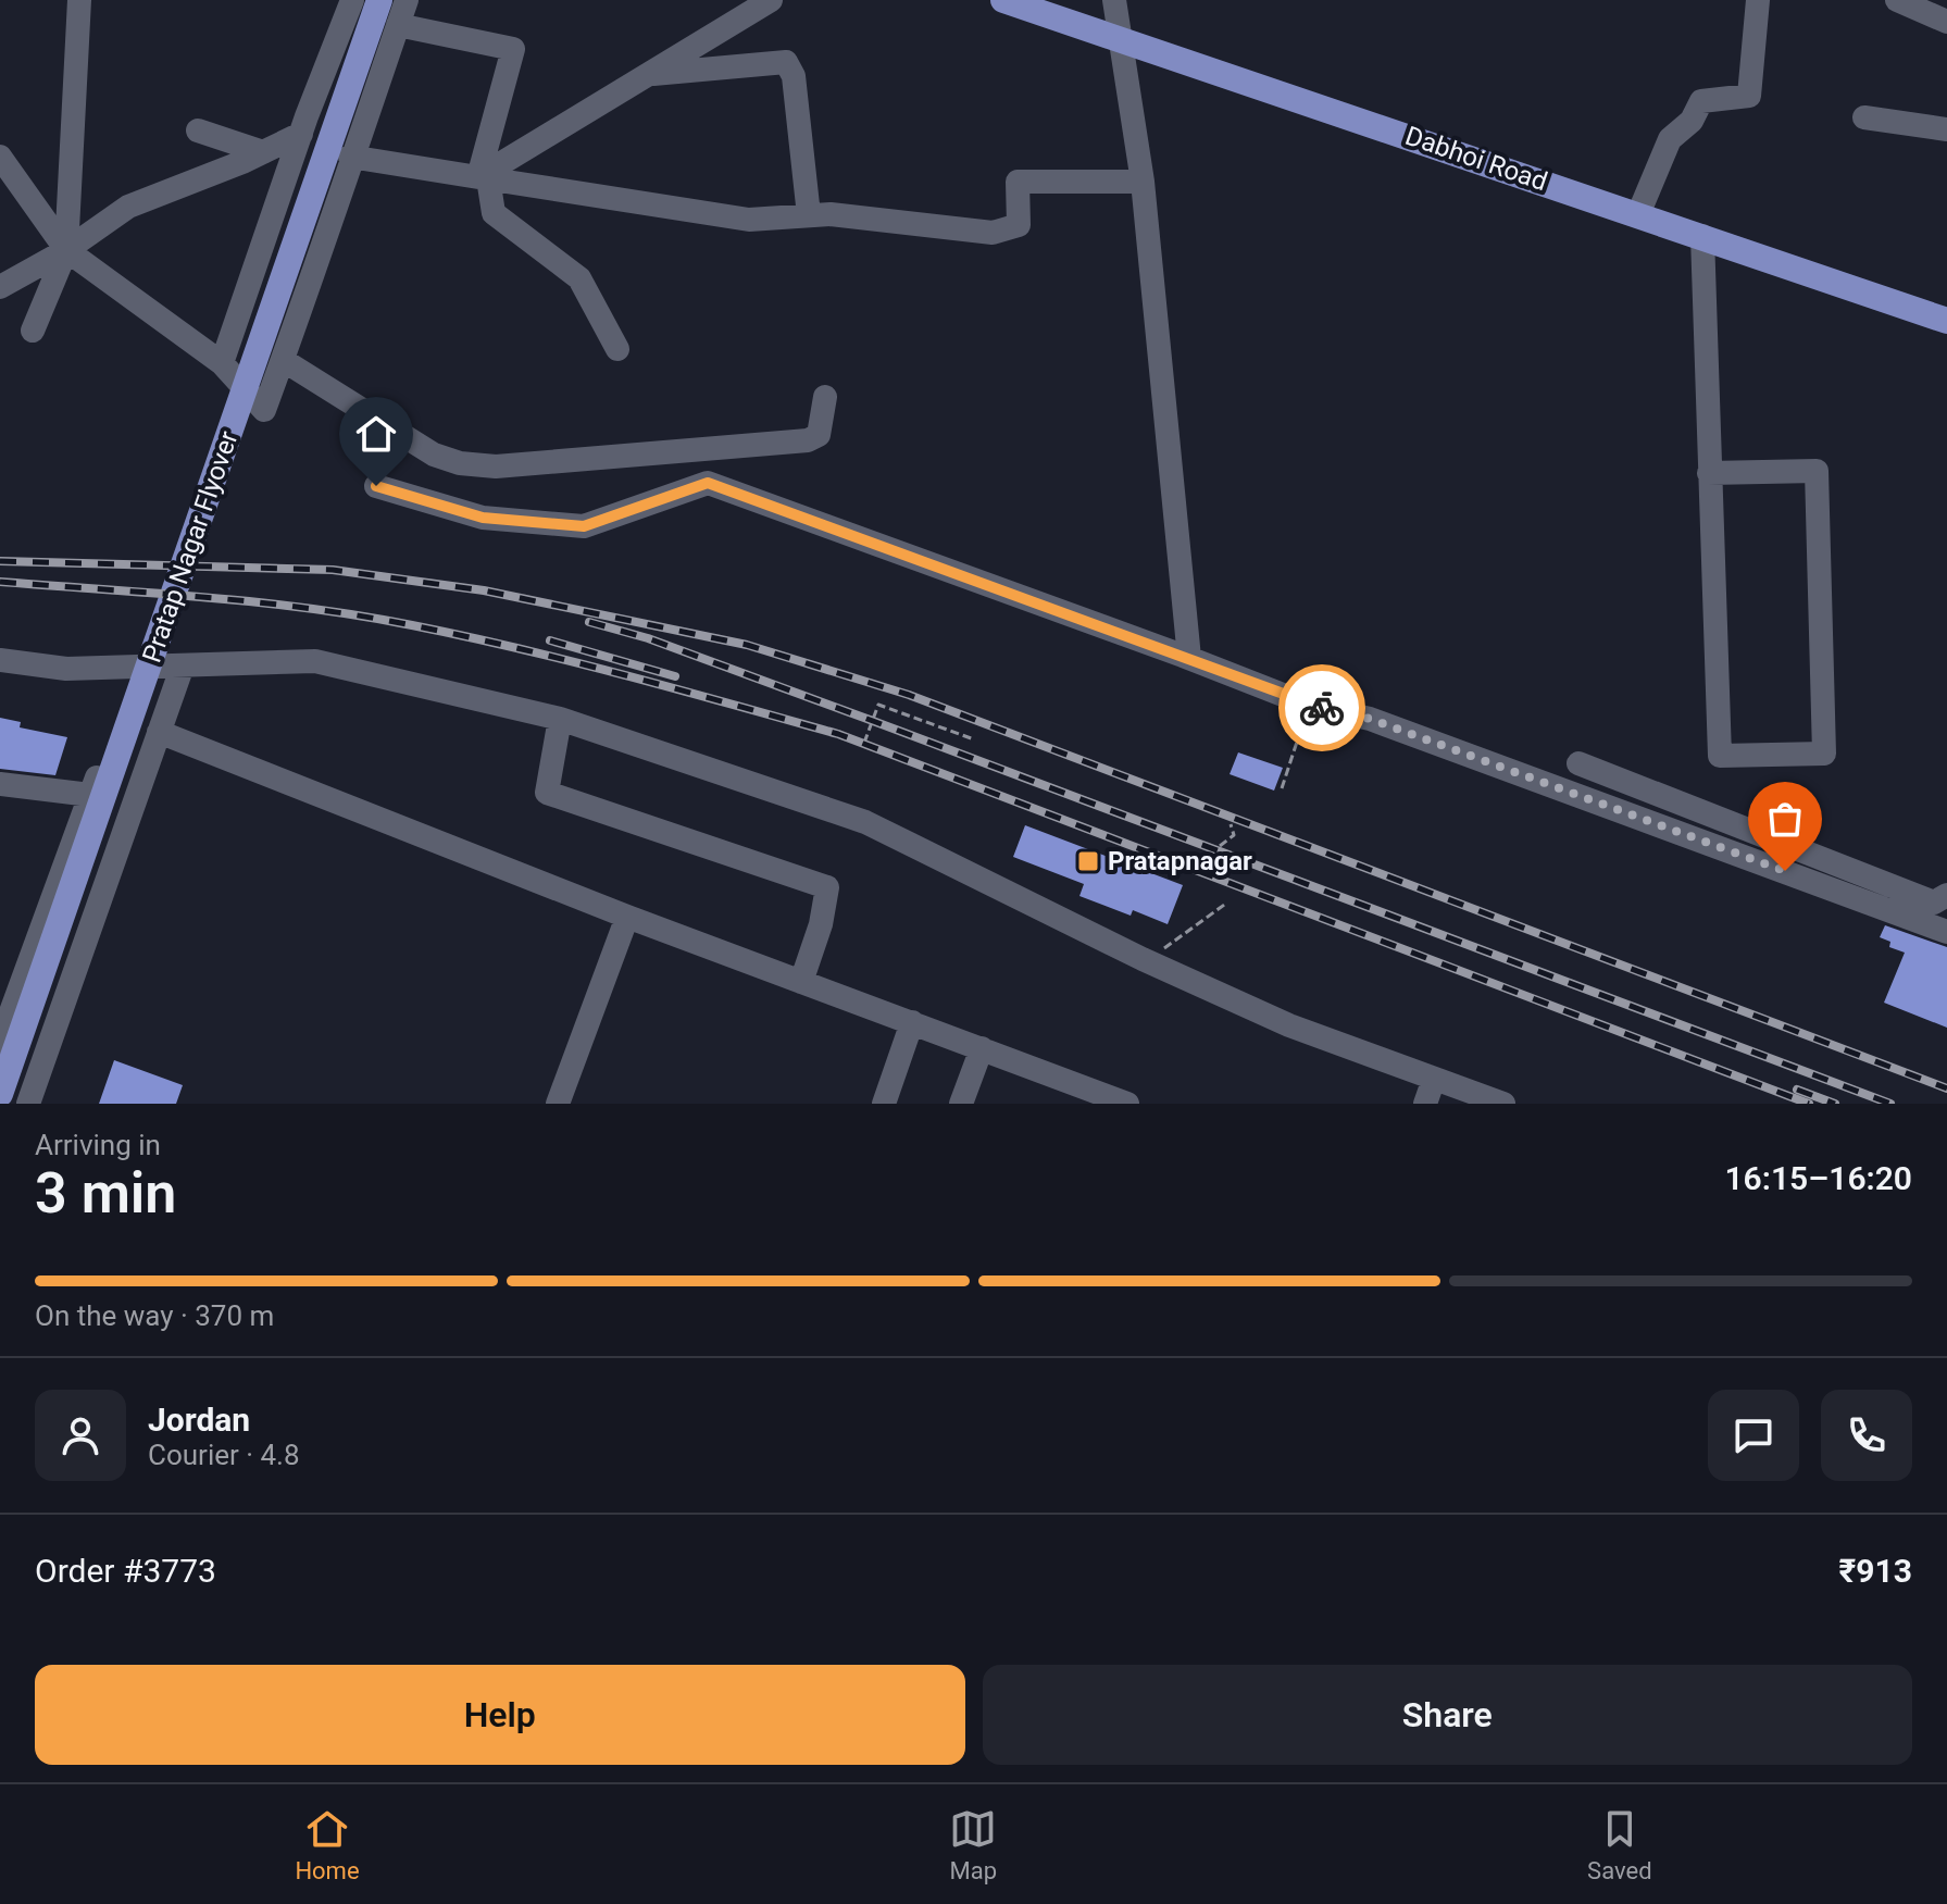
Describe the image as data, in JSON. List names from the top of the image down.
{
  "streets": {
    "main road": ["Dabhoi Road", "Pratap Nagar Flyover"]
  },
  "places": {
    "transit": ["Pratapnagar"]
  },
  "page": {
    "heading": ["3 min", "Arriving in", "16:15–16:20"],
    "panel": [
      "Jordan",
      "Courier · 4.8",
      "Order #3773",
      "₹913"
    ],
    "bar": "On the way · 370 m",
    "buttons": ["Help", "Share"],
    "tabs": ["Home", "Map", "Saved"]
  }
}
